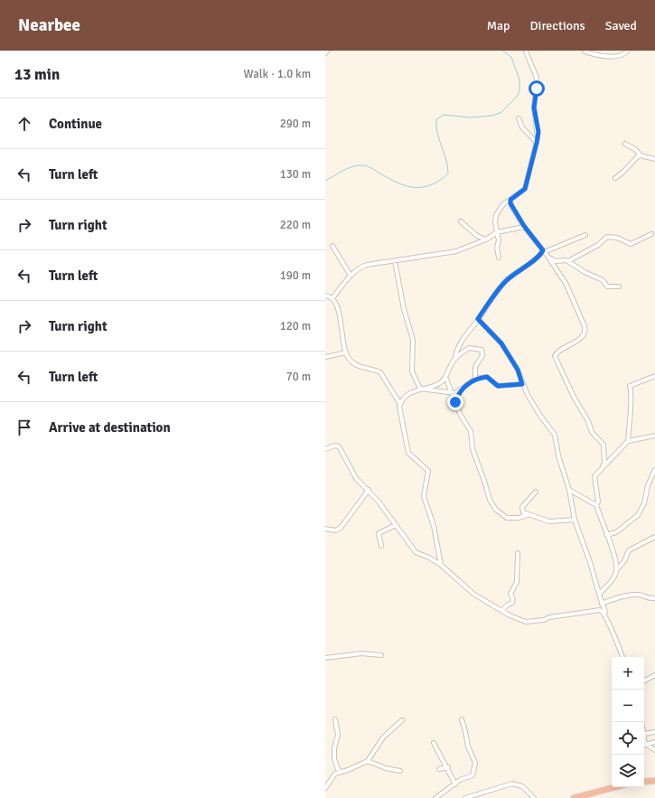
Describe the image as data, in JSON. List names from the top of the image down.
{
  "page": {
    "header": "Nearbee",
    "nav": ["Map", "Directions", "Saved"],
    "heading": ["13 min", "Walk · 1.0 km"],
    "list": [
      ["Continue", "290 m"],
      ["Turn left", "130 m"],
      ["Turn right", "220 m"],
      ["Turn left", "190 m"],
      ["Turn right", "120 m"],
      ["Turn left", "70 m"],
      "Arrive at destination"
    ],
    "map_buttons": ["+", "−"]
  }
}
